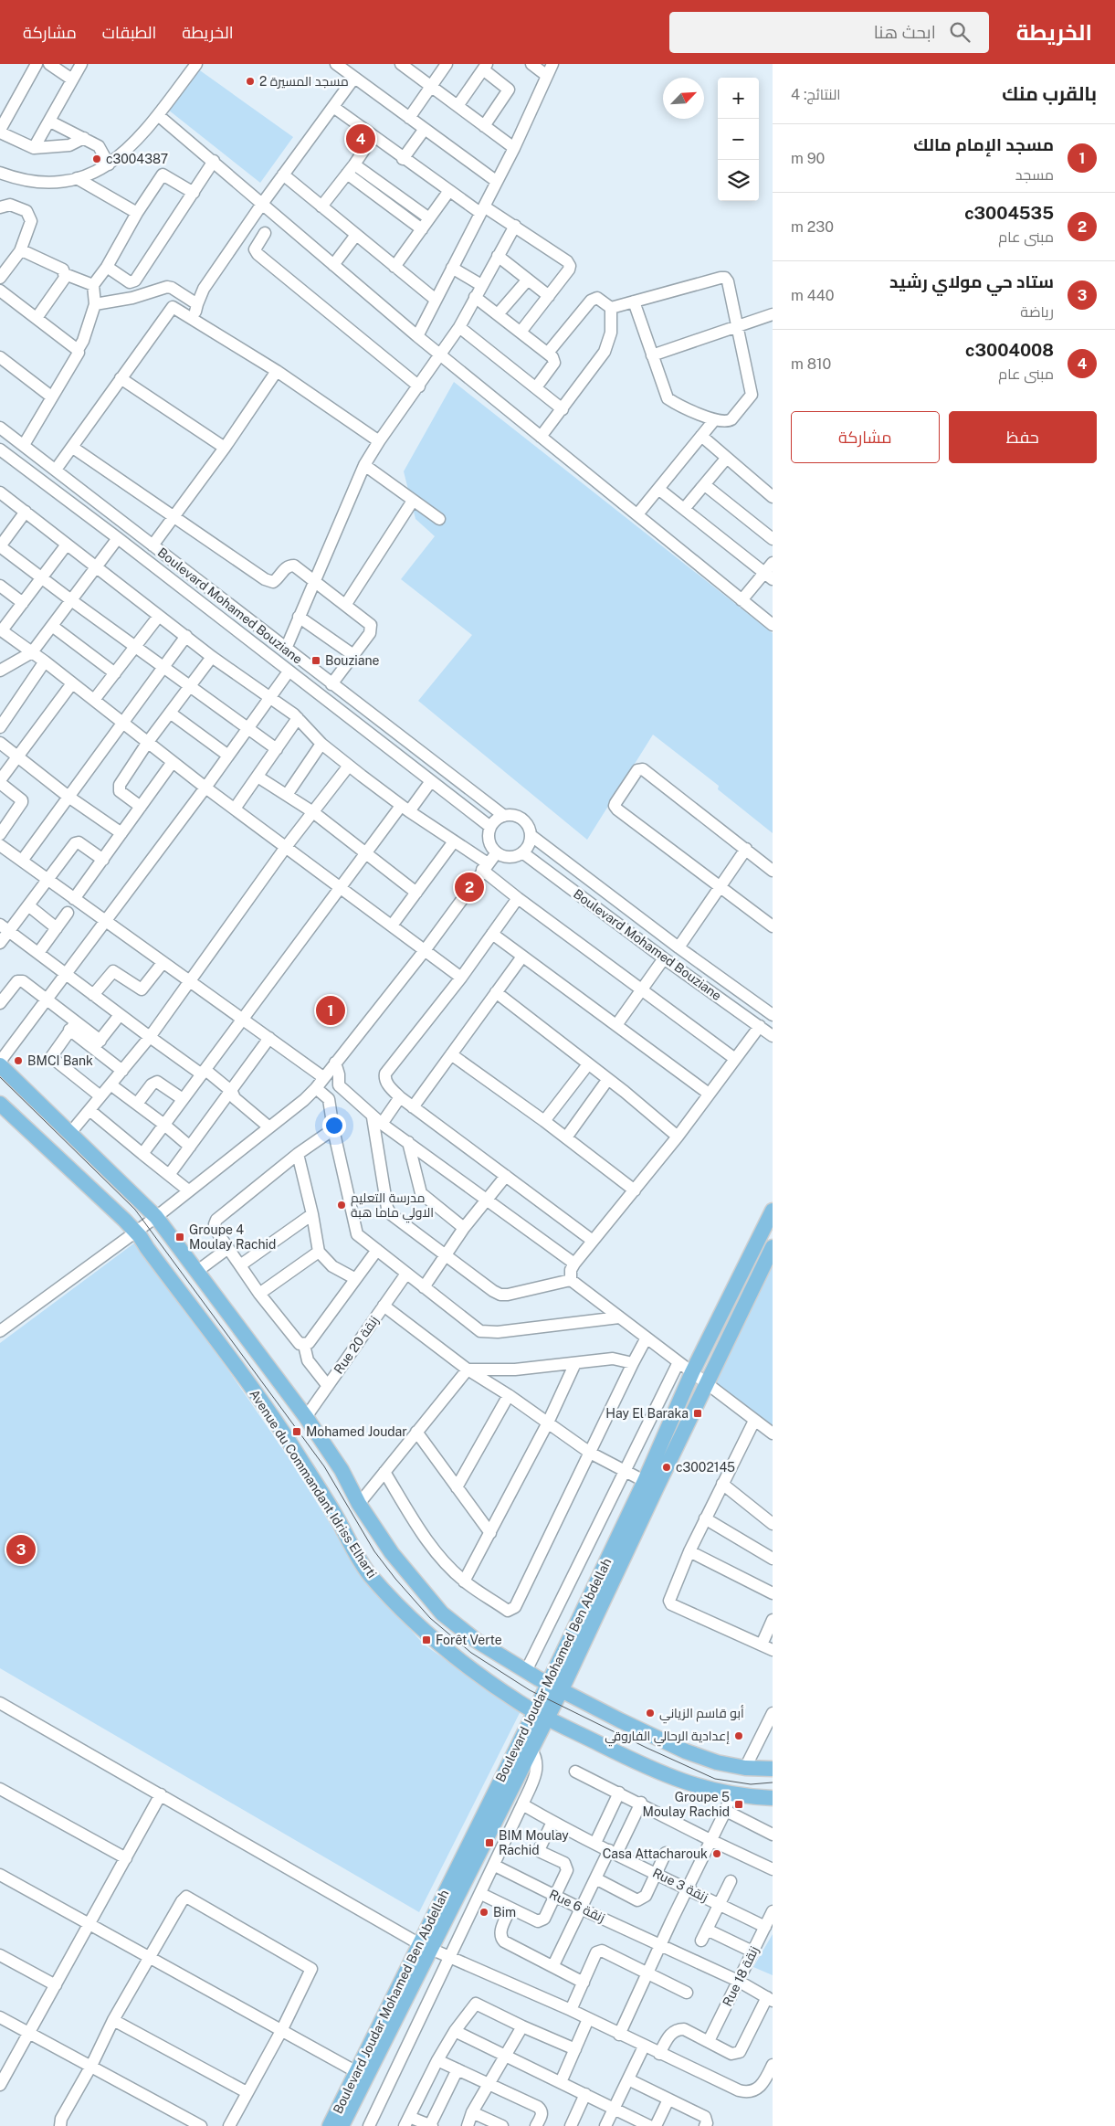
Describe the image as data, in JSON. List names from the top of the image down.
{
  "streets": {
    "main road": ["Avenue du Commandant Idriss Elharti", "Boulevard Joudar Mohamed Ben Abdellah"],
    "street": [
      "Boulevard Mohamed Bouziane",
      "Rue 20 زنقة",
      "Rue 3 زنقة",
      "Rue 6 زنقة",
      "Rue 18 زنقة"
    ]
  },
  "crossings": [
    ["Avenue du Commandant Idriss Elharti", "Boulevard Joudar Mohamed Ben Abdellah"],
    ["Rue 3 زنقة", "Rue 18 زنقة"],
    ["Rue 6 زنقة", "Rue 18 زنقة"]
  ],
  "places": {
    "other": [
      "مسجد المسيرة 2",
      "c3004387",
      "BMCI Bank",
      "مدرسة التعليم الاولي ماما هبة",
      "c3002145",
      "أبو قاسم الزياني",
      "إعدادية الرحالي الفاروقي",
      "Casa Attacharouk",
      "Bim"
    ],
    "transit": [
      "Bouziane",
      "Groupe 4 Moulay Rachid",
      "Hay El Baraka",
      "Mohamed Joudar",
      "Forêt Verte",
      "Groupe 5 Moulay Rachid",
      "BIM Moulay Rachid"
    ]
  },
  "north": "top right",
  "page": {
    "header": "الخريطة",
    "search": "ابحث هنا",
    "nav": ["الخريطة", "الطبقات", "مشاركة"],
    "heading": ["بالقرب منك", "النتائج: 4"],
    "map_buttons": ["+", "−"],
    "pins": [
      "4",
      "2",
      "1",
      "3"
    ],
    "list": [
      {
        "mark": "1",
        "name": "مسجد الإمام مالك",
        "note": "مسجد",
        "value": "90 m"
      },
      {
        "mark": "2",
        "name": "c3004535",
        "note": "مبنى عام",
        "value": "230 m"
      },
      {
        "mark": "3",
        "name": "ستاد حي مولاي رشيد",
        "note": "رياضة",
        "value": "440 m"
      },
      {
        "mark": "4",
        "name": "c3004008",
        "note": "مبنى عام",
        "value": "810 m"
      }
    ],
    "buttons": ["حفظ", "مشاركة"]
  }
}
